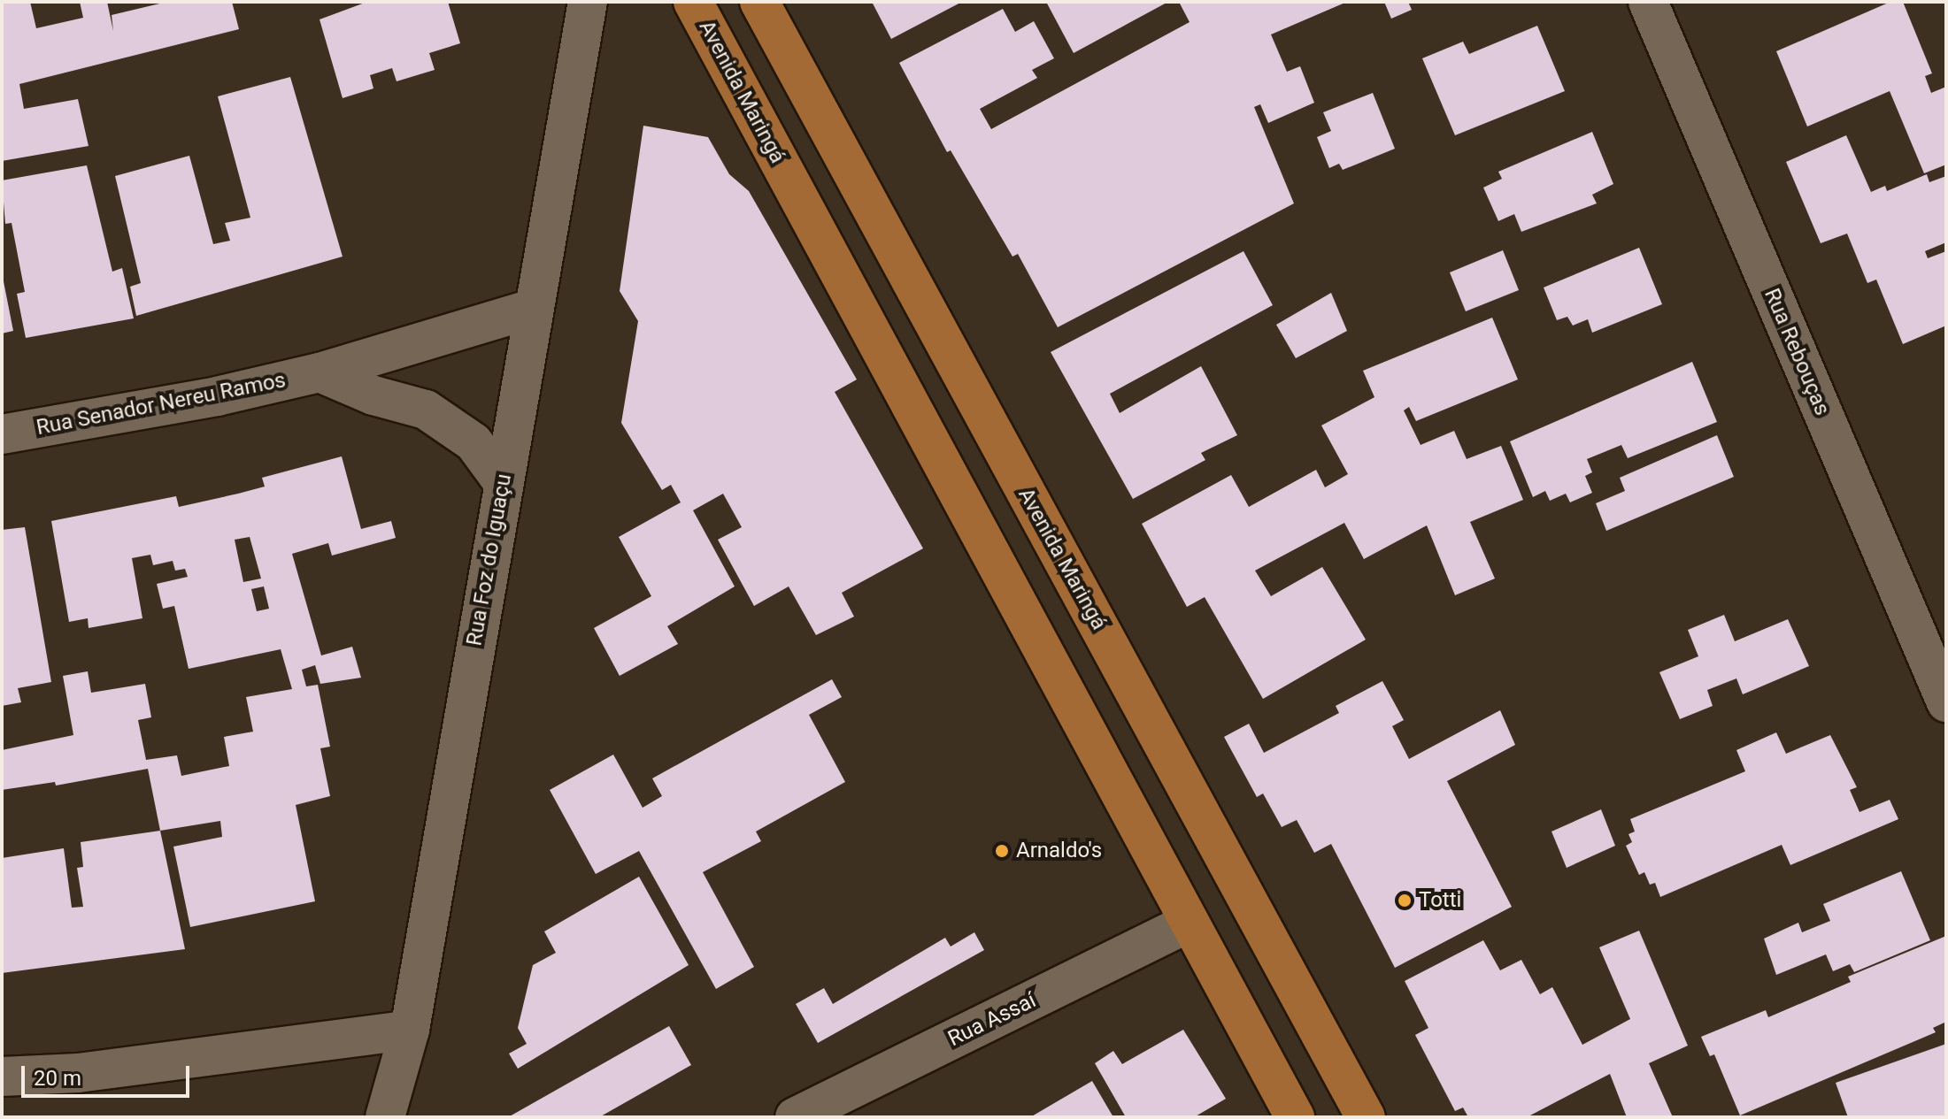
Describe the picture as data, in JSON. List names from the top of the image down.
{
  "streets": {
    "main road": ["Avenida Maringá"],
    "street": [
      "Rua Rebouças",
      "Rua Senador Nereu Ramos",
      "Rua Foz do Iguaçu",
      "Rua Assaí"
    ]
  },
  "crossings": [
    ["Avenida Maringá", "Rua Assaí"],
    ["Rua Senador Nereu Ramos", "Rua Foz do Iguaçu"]
  ],
  "places": ["Arnaldo's", "Totti"],
  "scale_bar": "20 m"
}
